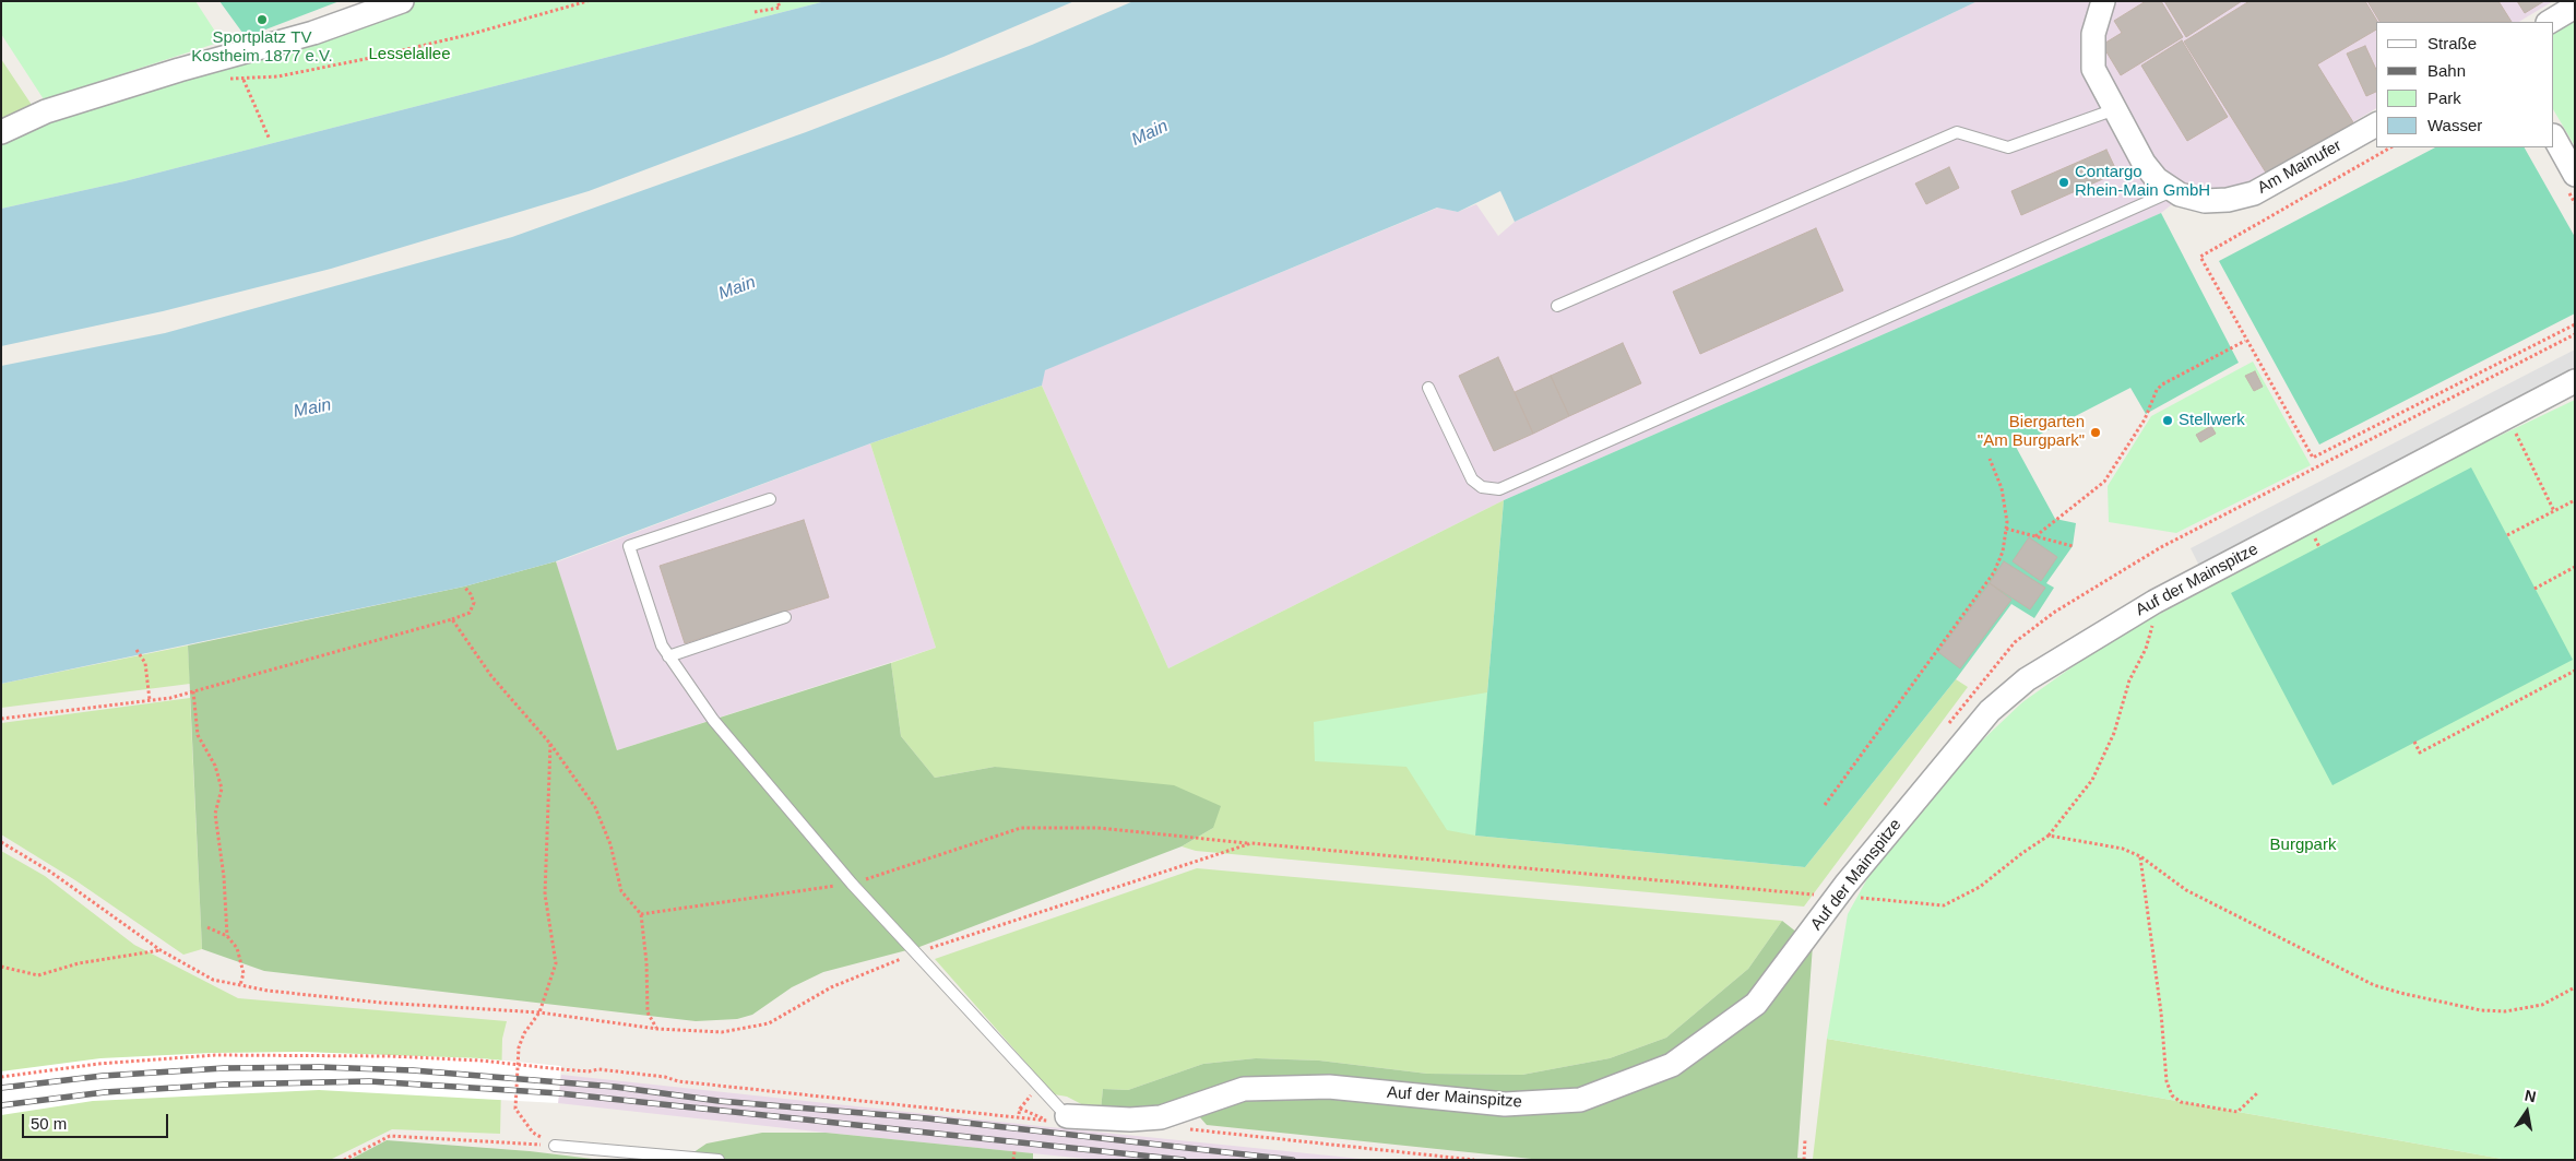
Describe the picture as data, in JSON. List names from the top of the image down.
{
  "streets": {
    "street": ["Am Mainufer", "Auf der Mainspitze"]
  },
  "water": ["Main"],
  "parks": ["Lesselallee", "Burgpark"],
  "places": [
    "Sportplatz TV Kostheim 1877 e.V.",
    "Contargo Rhein-Main GmbH",
    "Stellwerk",
    "Biergarten \"Am Burgpark\""
  ],
  "legend": [
    "Straße",
    "Bahn",
    "Park",
    "Wasser"
  ],
  "scale_bar": "50 m",
  "north": "top"
}
